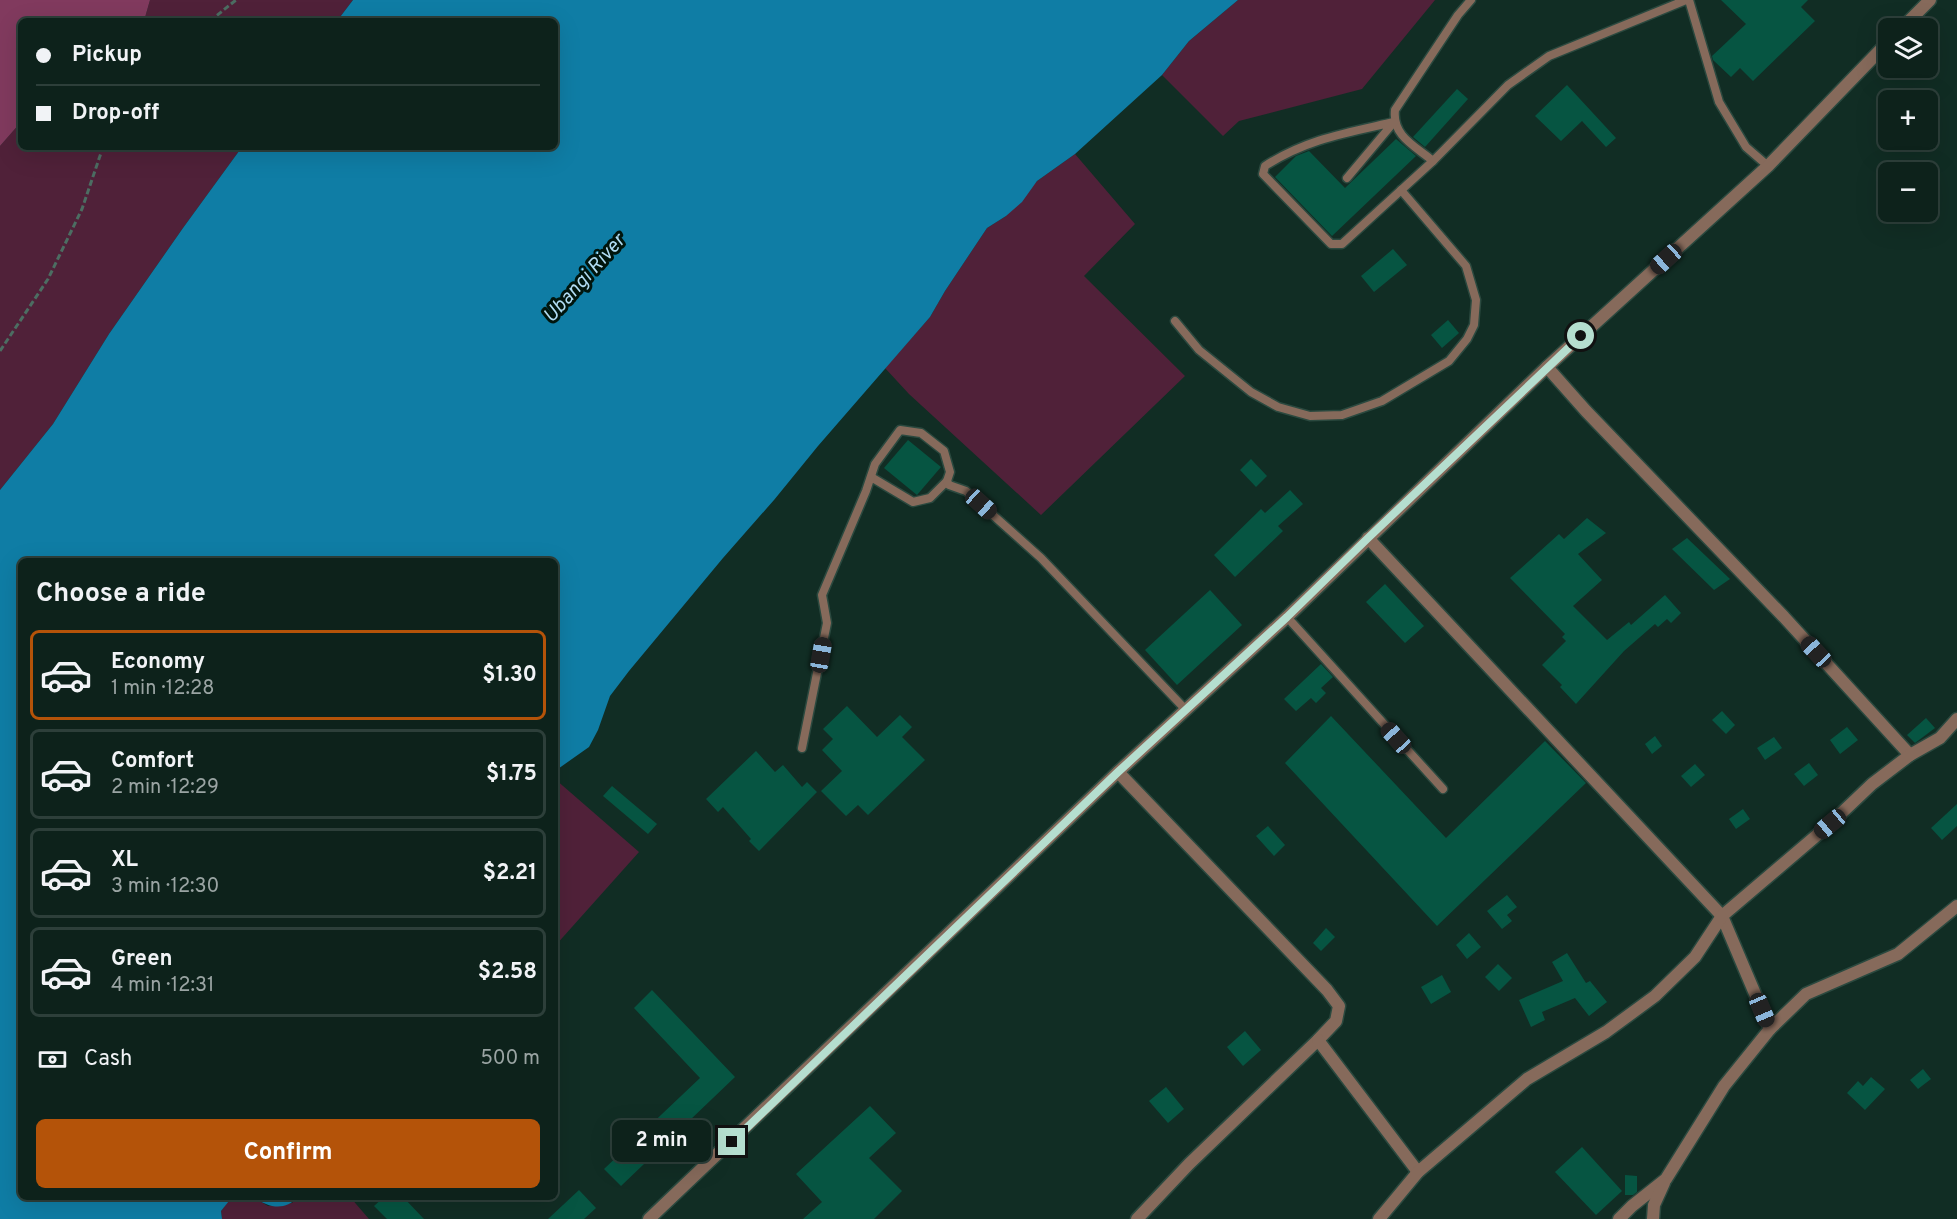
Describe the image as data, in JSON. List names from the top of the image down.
{
  "water": ["Ubangi River"],
  "page": {
    "map_buttons": ["+", "−"],
    "banner": ["Pickup", "Drop-off"],
    "heading": "Choose a ride",
    "list": [
      {
        "name": "Economy",
        "note": "1 min · 12:28",
        "value": "$1.30"
      },
      {
        "name": "Comfort",
        "note": "2 min · 12:29",
        "value": "$1.75"
      },
      {
        "name": "XL",
        "note": "3 min · 12:30",
        "value": "$2.21"
      },
      {
        "name": "Green",
        "note": "4 min · 12:31",
        "value": "$2.58"
      }
    ],
    "pay": ["Cash", "500 m"],
    "buttons": "Confirm",
    "bubble": "2 min"
  }
}
